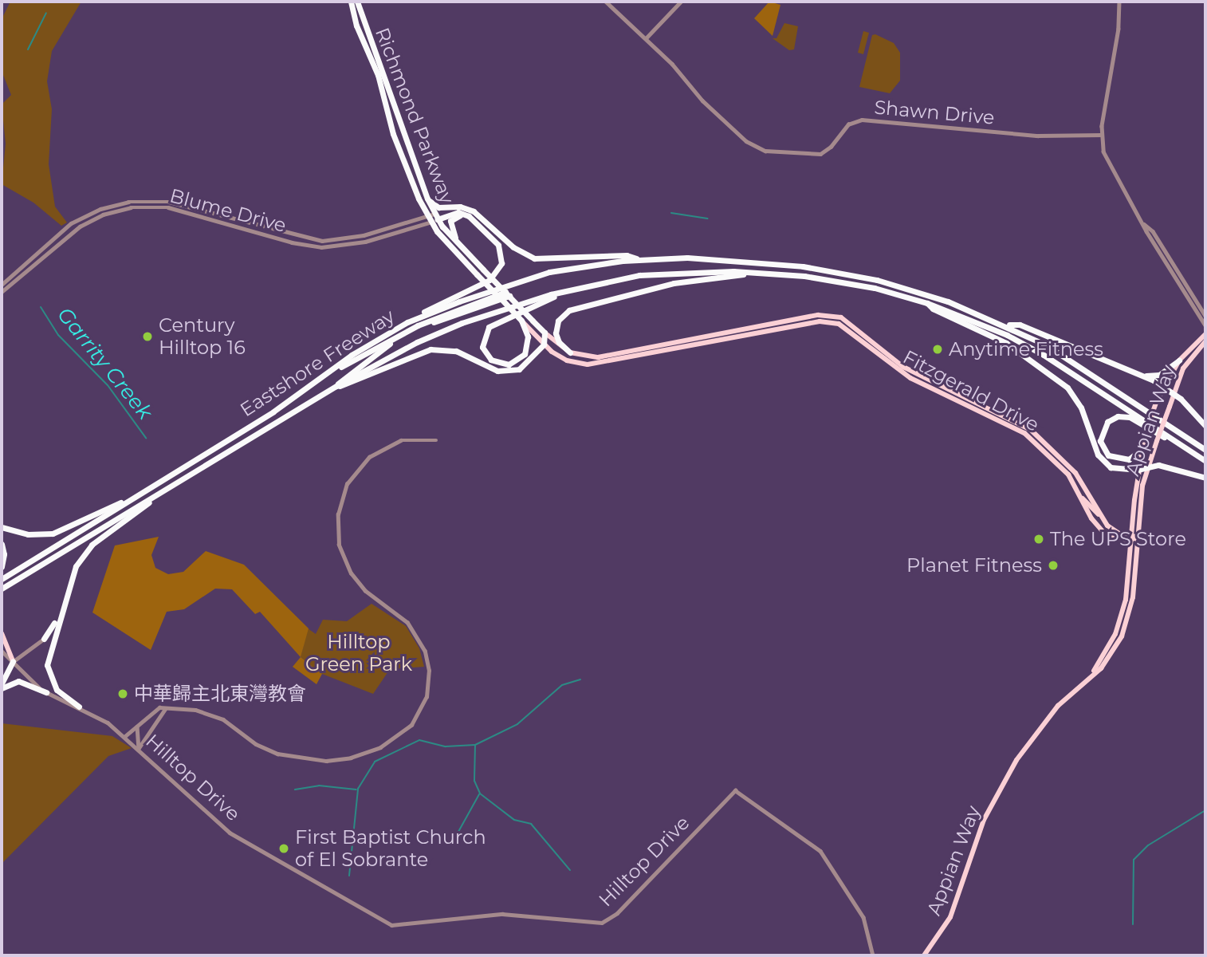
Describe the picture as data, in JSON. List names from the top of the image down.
{
  "streets": {
    "highway": ["Richmond Parkway", "Eastshore Freeway"],
    "main road": ["Fitzgerald Drive", "Appian Way", "Hilltop Drive"],
    "street": ["Shawn Drive", "Blume Drive"]
  },
  "crossings": [
    ["Richmond Parkway", "Blume Drive"],
    ["Richmond Parkway", "Fitzgerald Drive"],
    ["Fitzgerald Drive", "Appian Way"]
  ],
  "water": ["Garrity Creek"],
  "parks": ["Hilltop Green Park"],
  "places": [
    "Century Hilltop 16",
    "Anytime Fitness",
    "The UPS Store",
    "Planet Fitness",
    "中華歸主北東灣教會",
    "First Baptist Church of El Sobrante"
  ]
}
